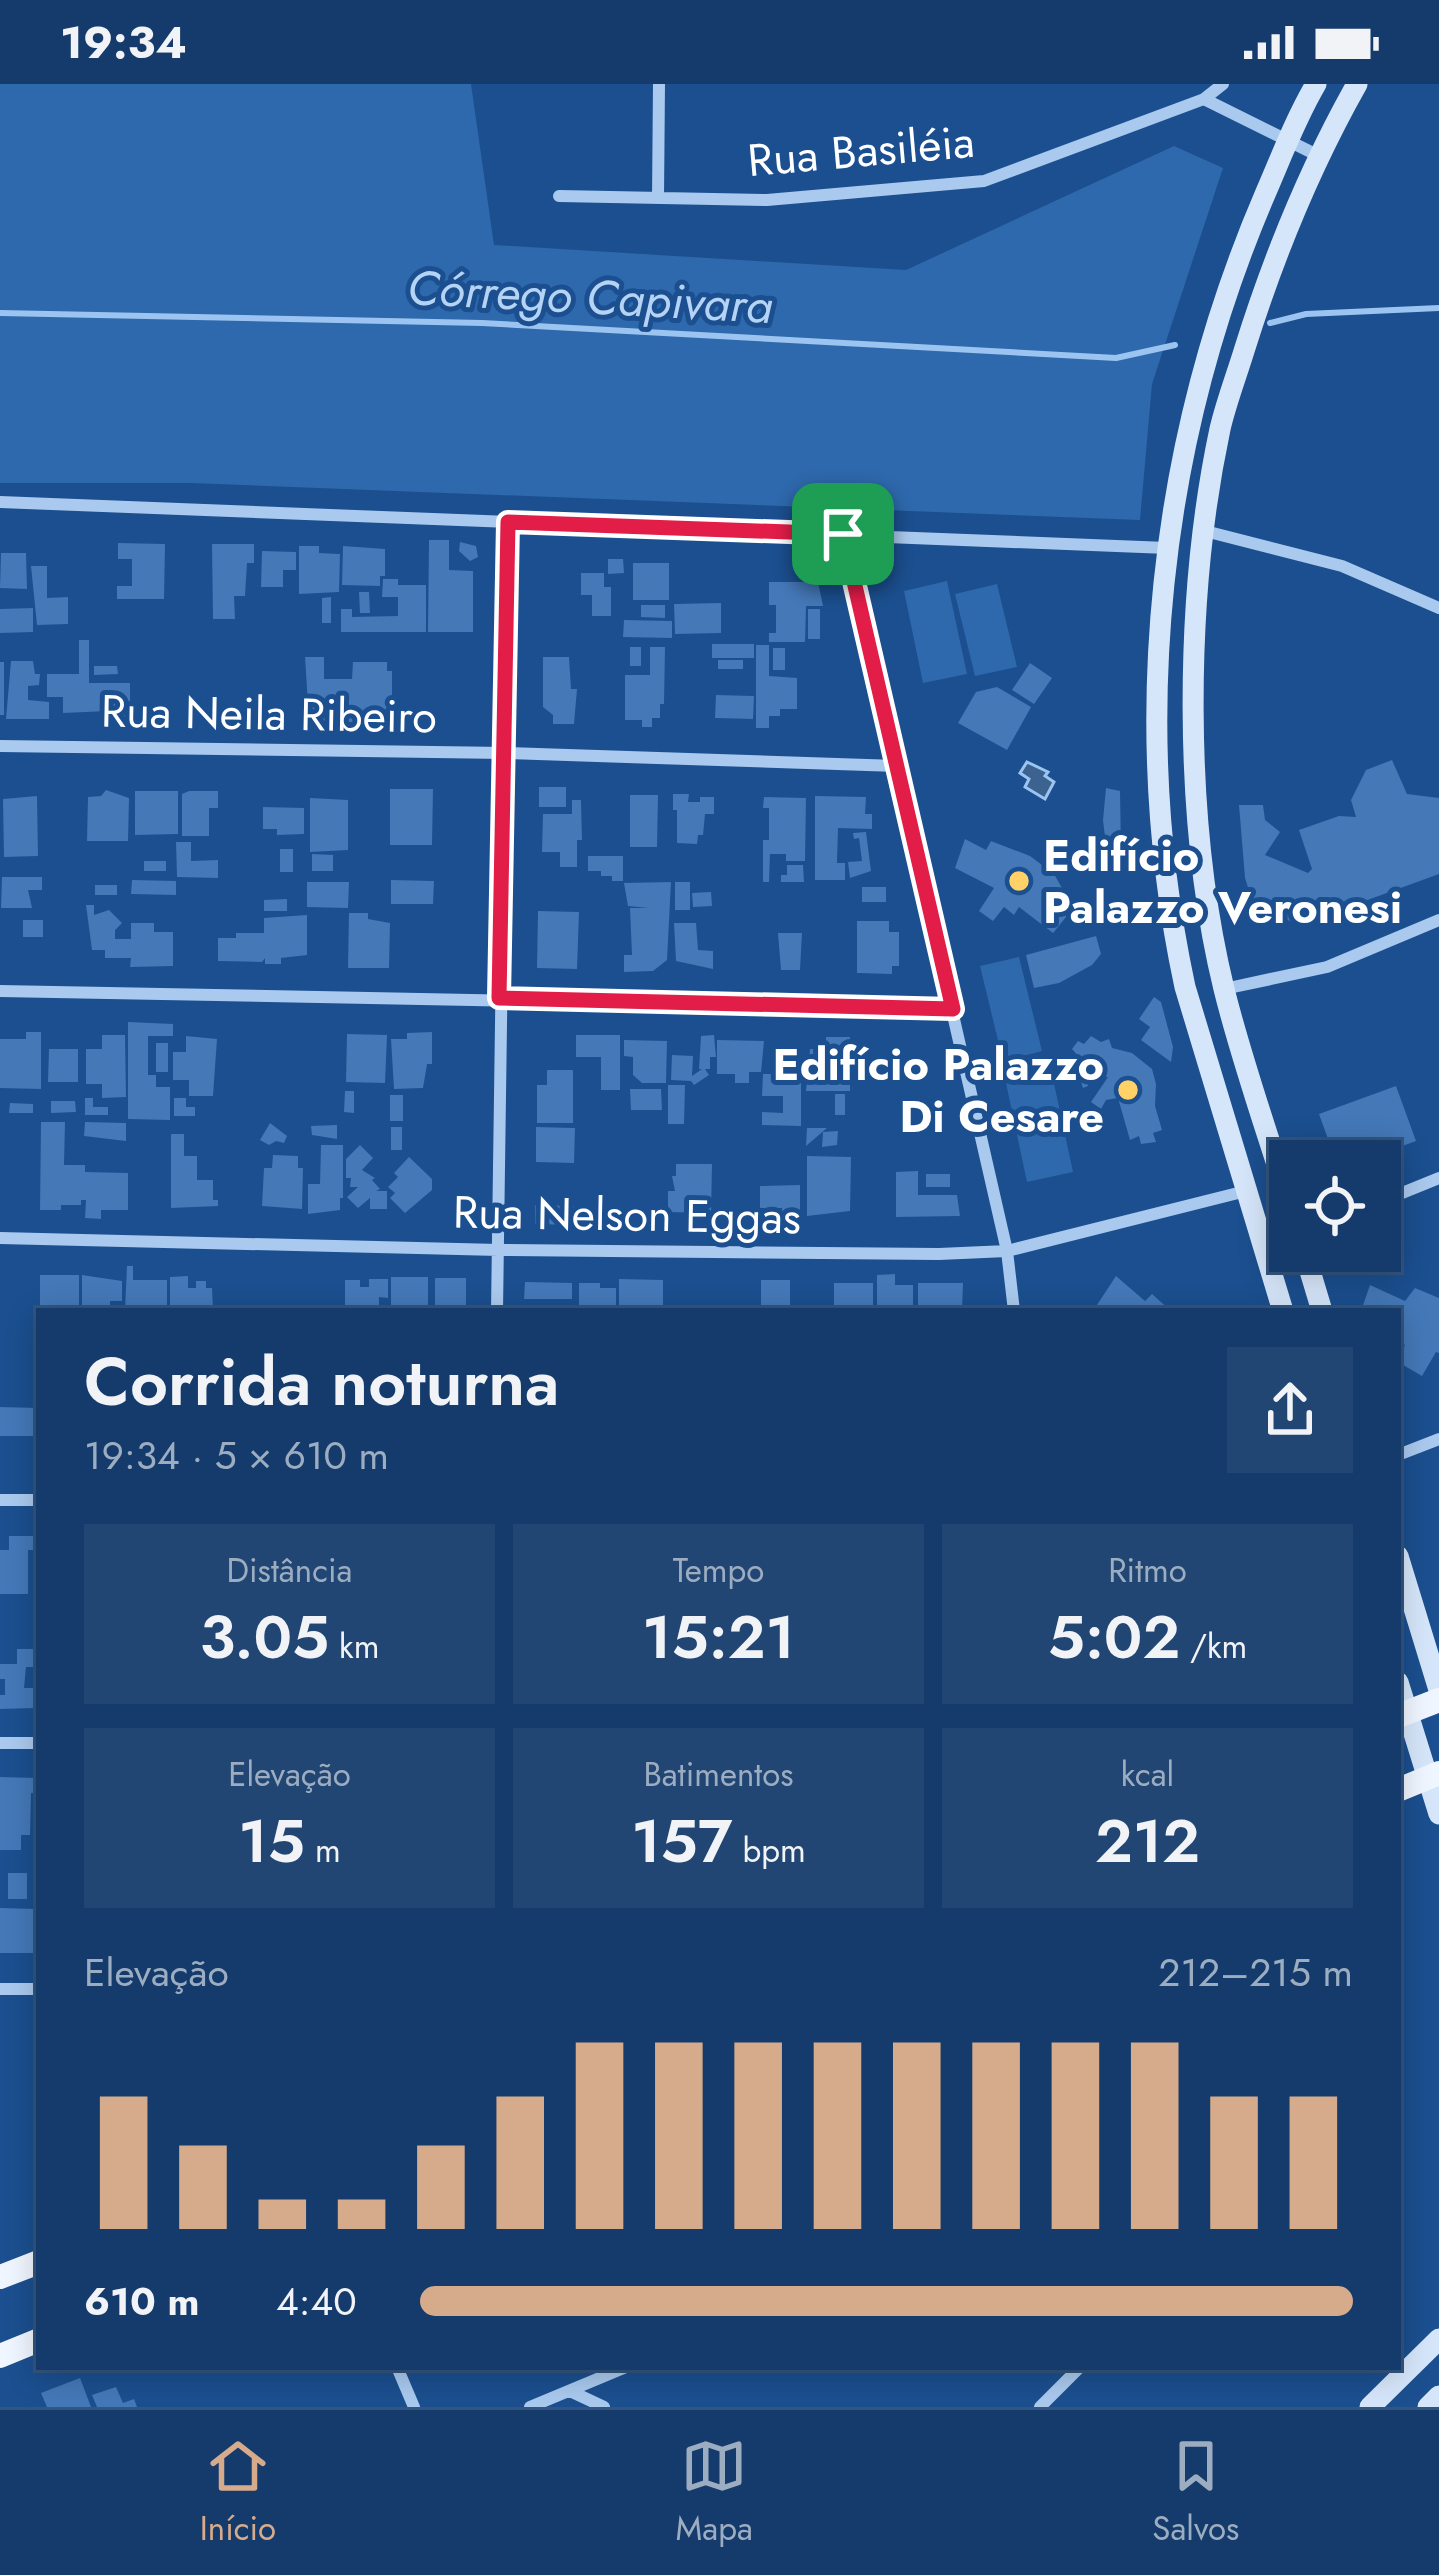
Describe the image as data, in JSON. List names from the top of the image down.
{
  "streets": {
    "street": ["Rua Basiléia", "Rua Neila Ribeiro", "Rua Nelson Eggas"]
  },
  "water": ["Córrego Capivara"],
  "places": ["Edifício Palazzo Veronesi", "Edifício Palazzo Di Cesare"],
  "page": {
    "status": "19:34",
    "heading": ["Corrida noturna", "19:34 · 5 × 610 m"],
    "stats": [
      ["Distância", "3.05 km"],
      ["Tempo", "15:21"],
      ["Ritmo", "5:02 /km"],
      ["Elevação", "15 m"],
      ["Batimentos", "157 bpm"],
      ["kcal", "212"]
    ],
    "chart": ["Elevação", "212–215 m"],
    "list": [
      {
        "name": "610 m",
        "note": "4:40"
      }
    ],
    "tabs": ["Início", "Mapa", "Salvos"]
  }
}
